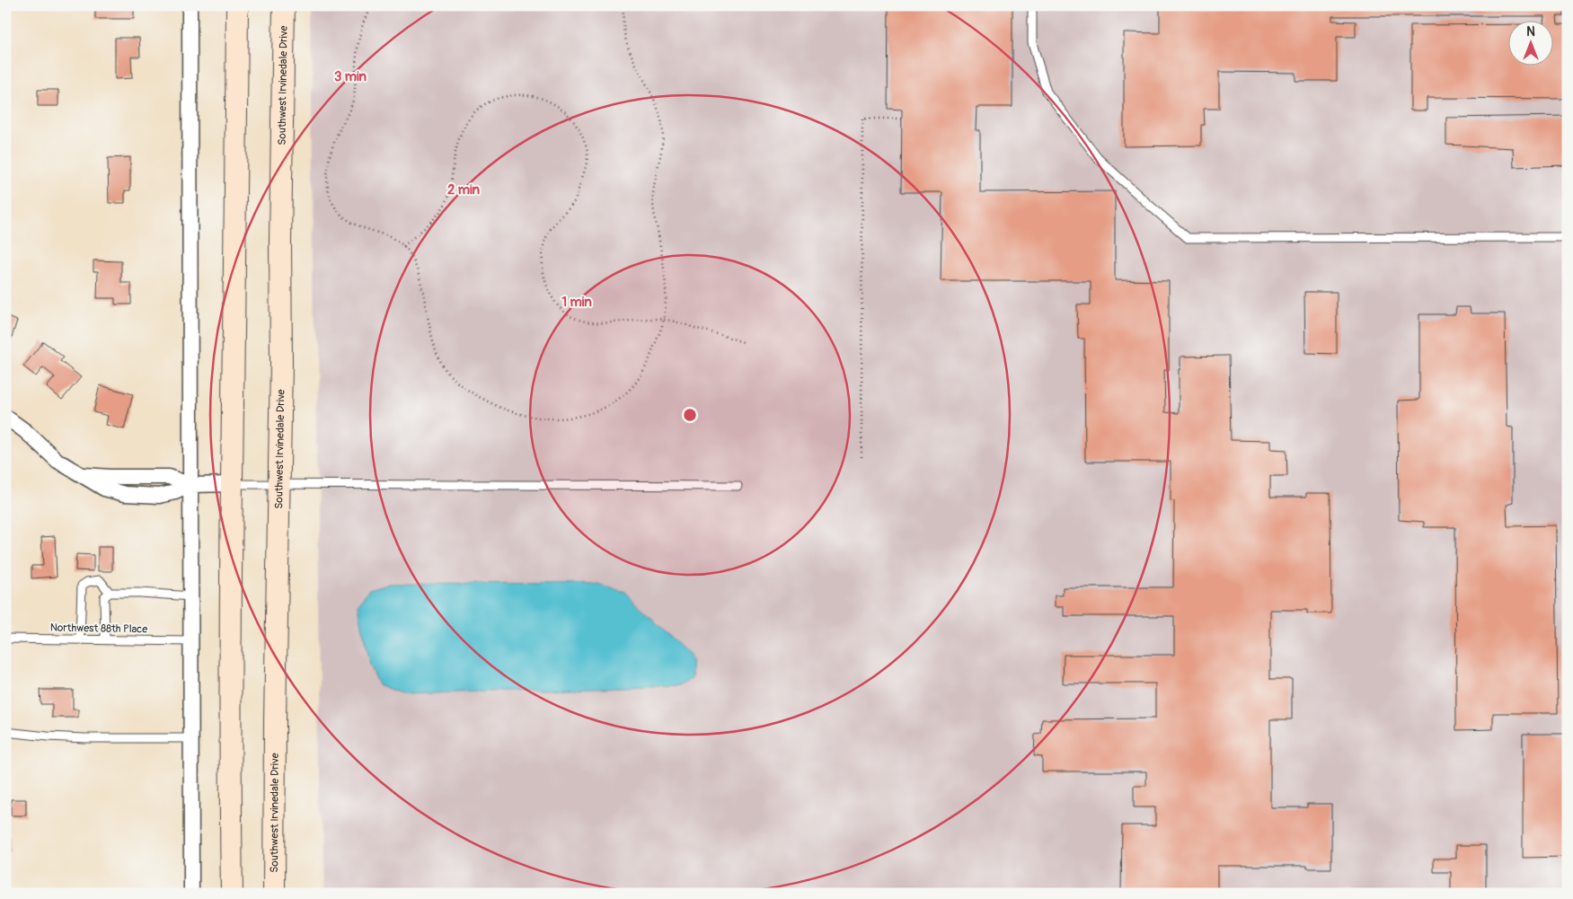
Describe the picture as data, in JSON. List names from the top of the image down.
{
  "streets": {
    "main road": ["Southwest Irvinedale Drive"],
    "lane": ["Northwest 88th Place"]
  },
  "north": "top",
  "rings": ["3 min", "2 min", "1 min"]
}
